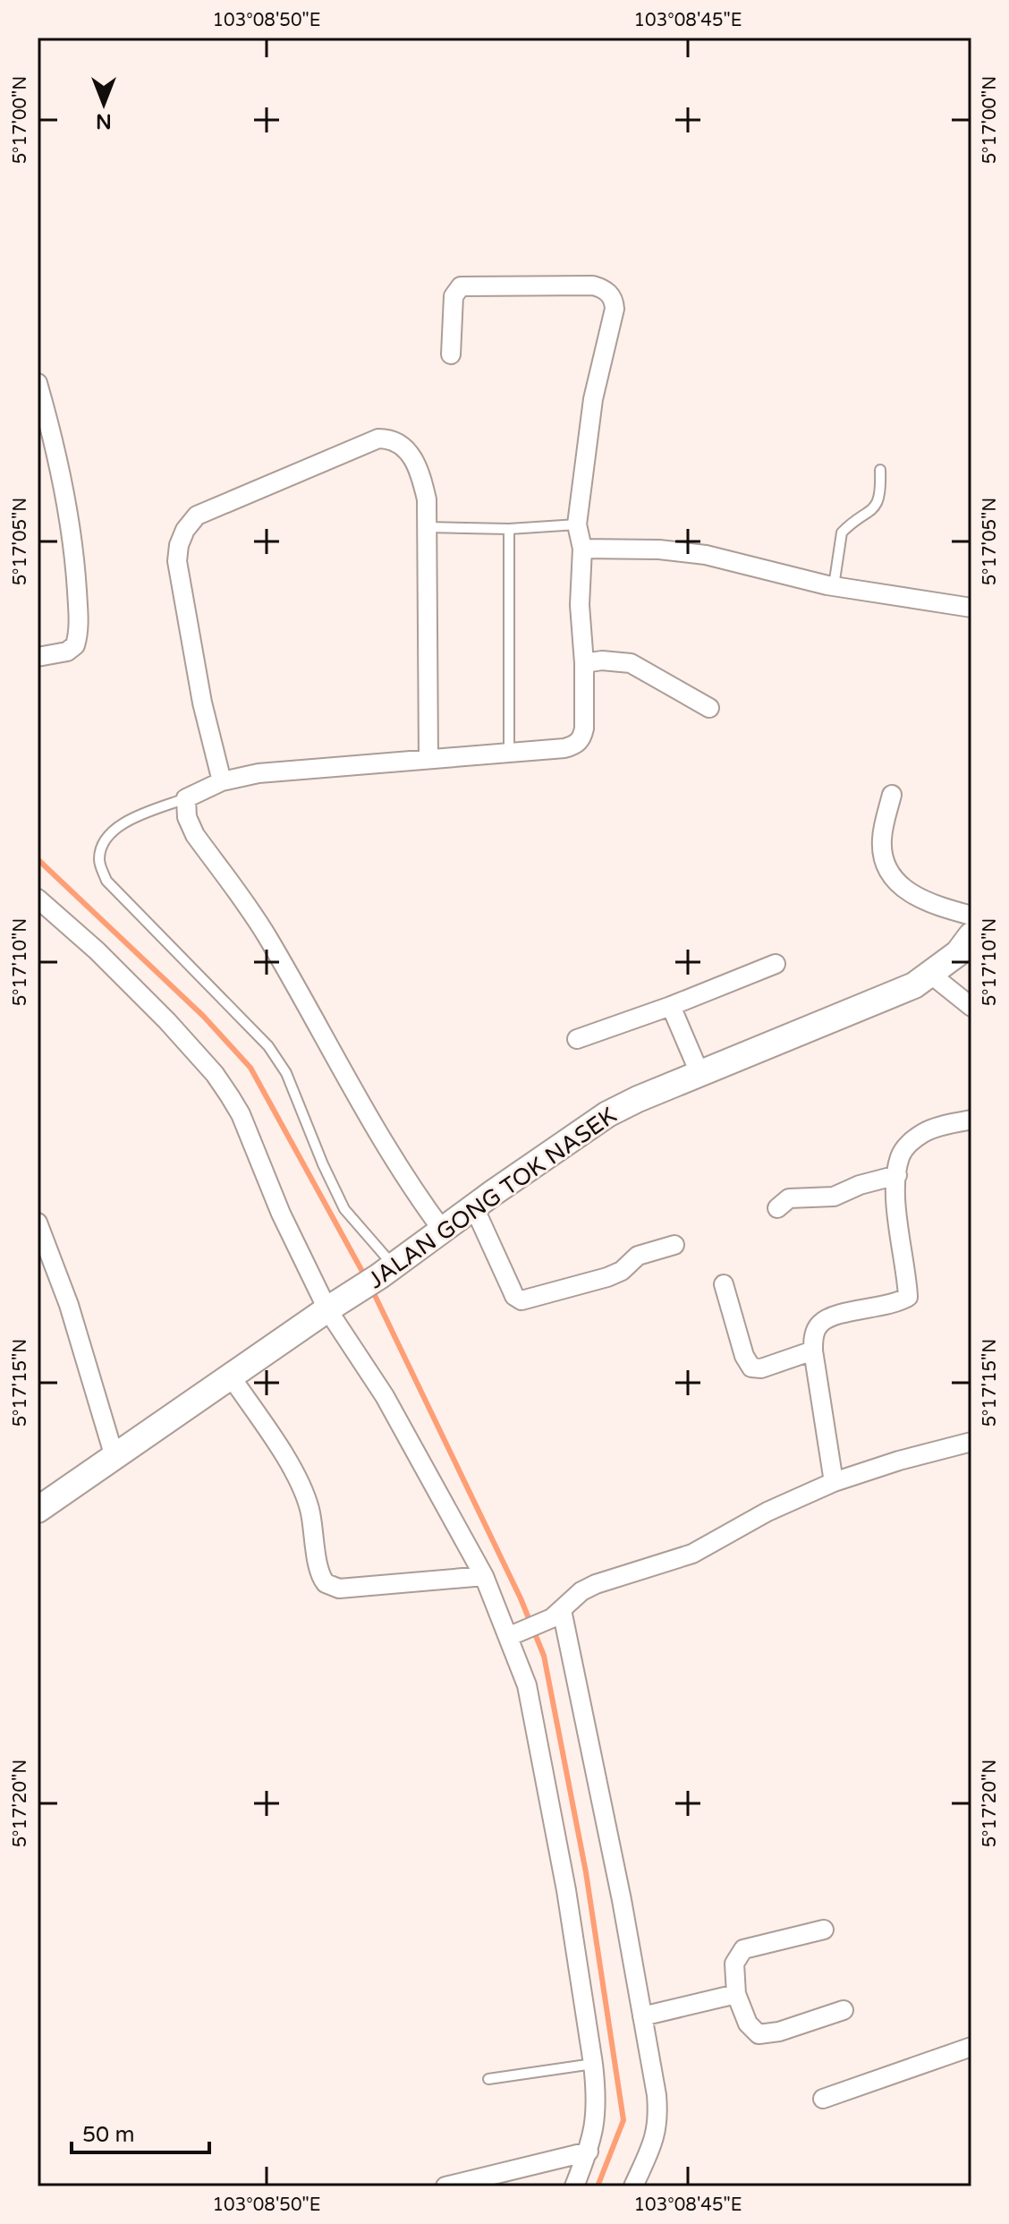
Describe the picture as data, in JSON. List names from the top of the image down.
{
  "streets": {
    "main road": ["JALAN GONG TOK NASEK"]
  },
  "scale_bar": "50 m",
  "north": "bottom",
  "coordinates": [
    "103°08'50\"E",
    "103°08'45\"E",
    "5°17'00\"N",
    "5°17'05\"N",
    "5°17'10\"N",
    "5°17'15\"N",
    "5°17'20\"N"
  ]
}
